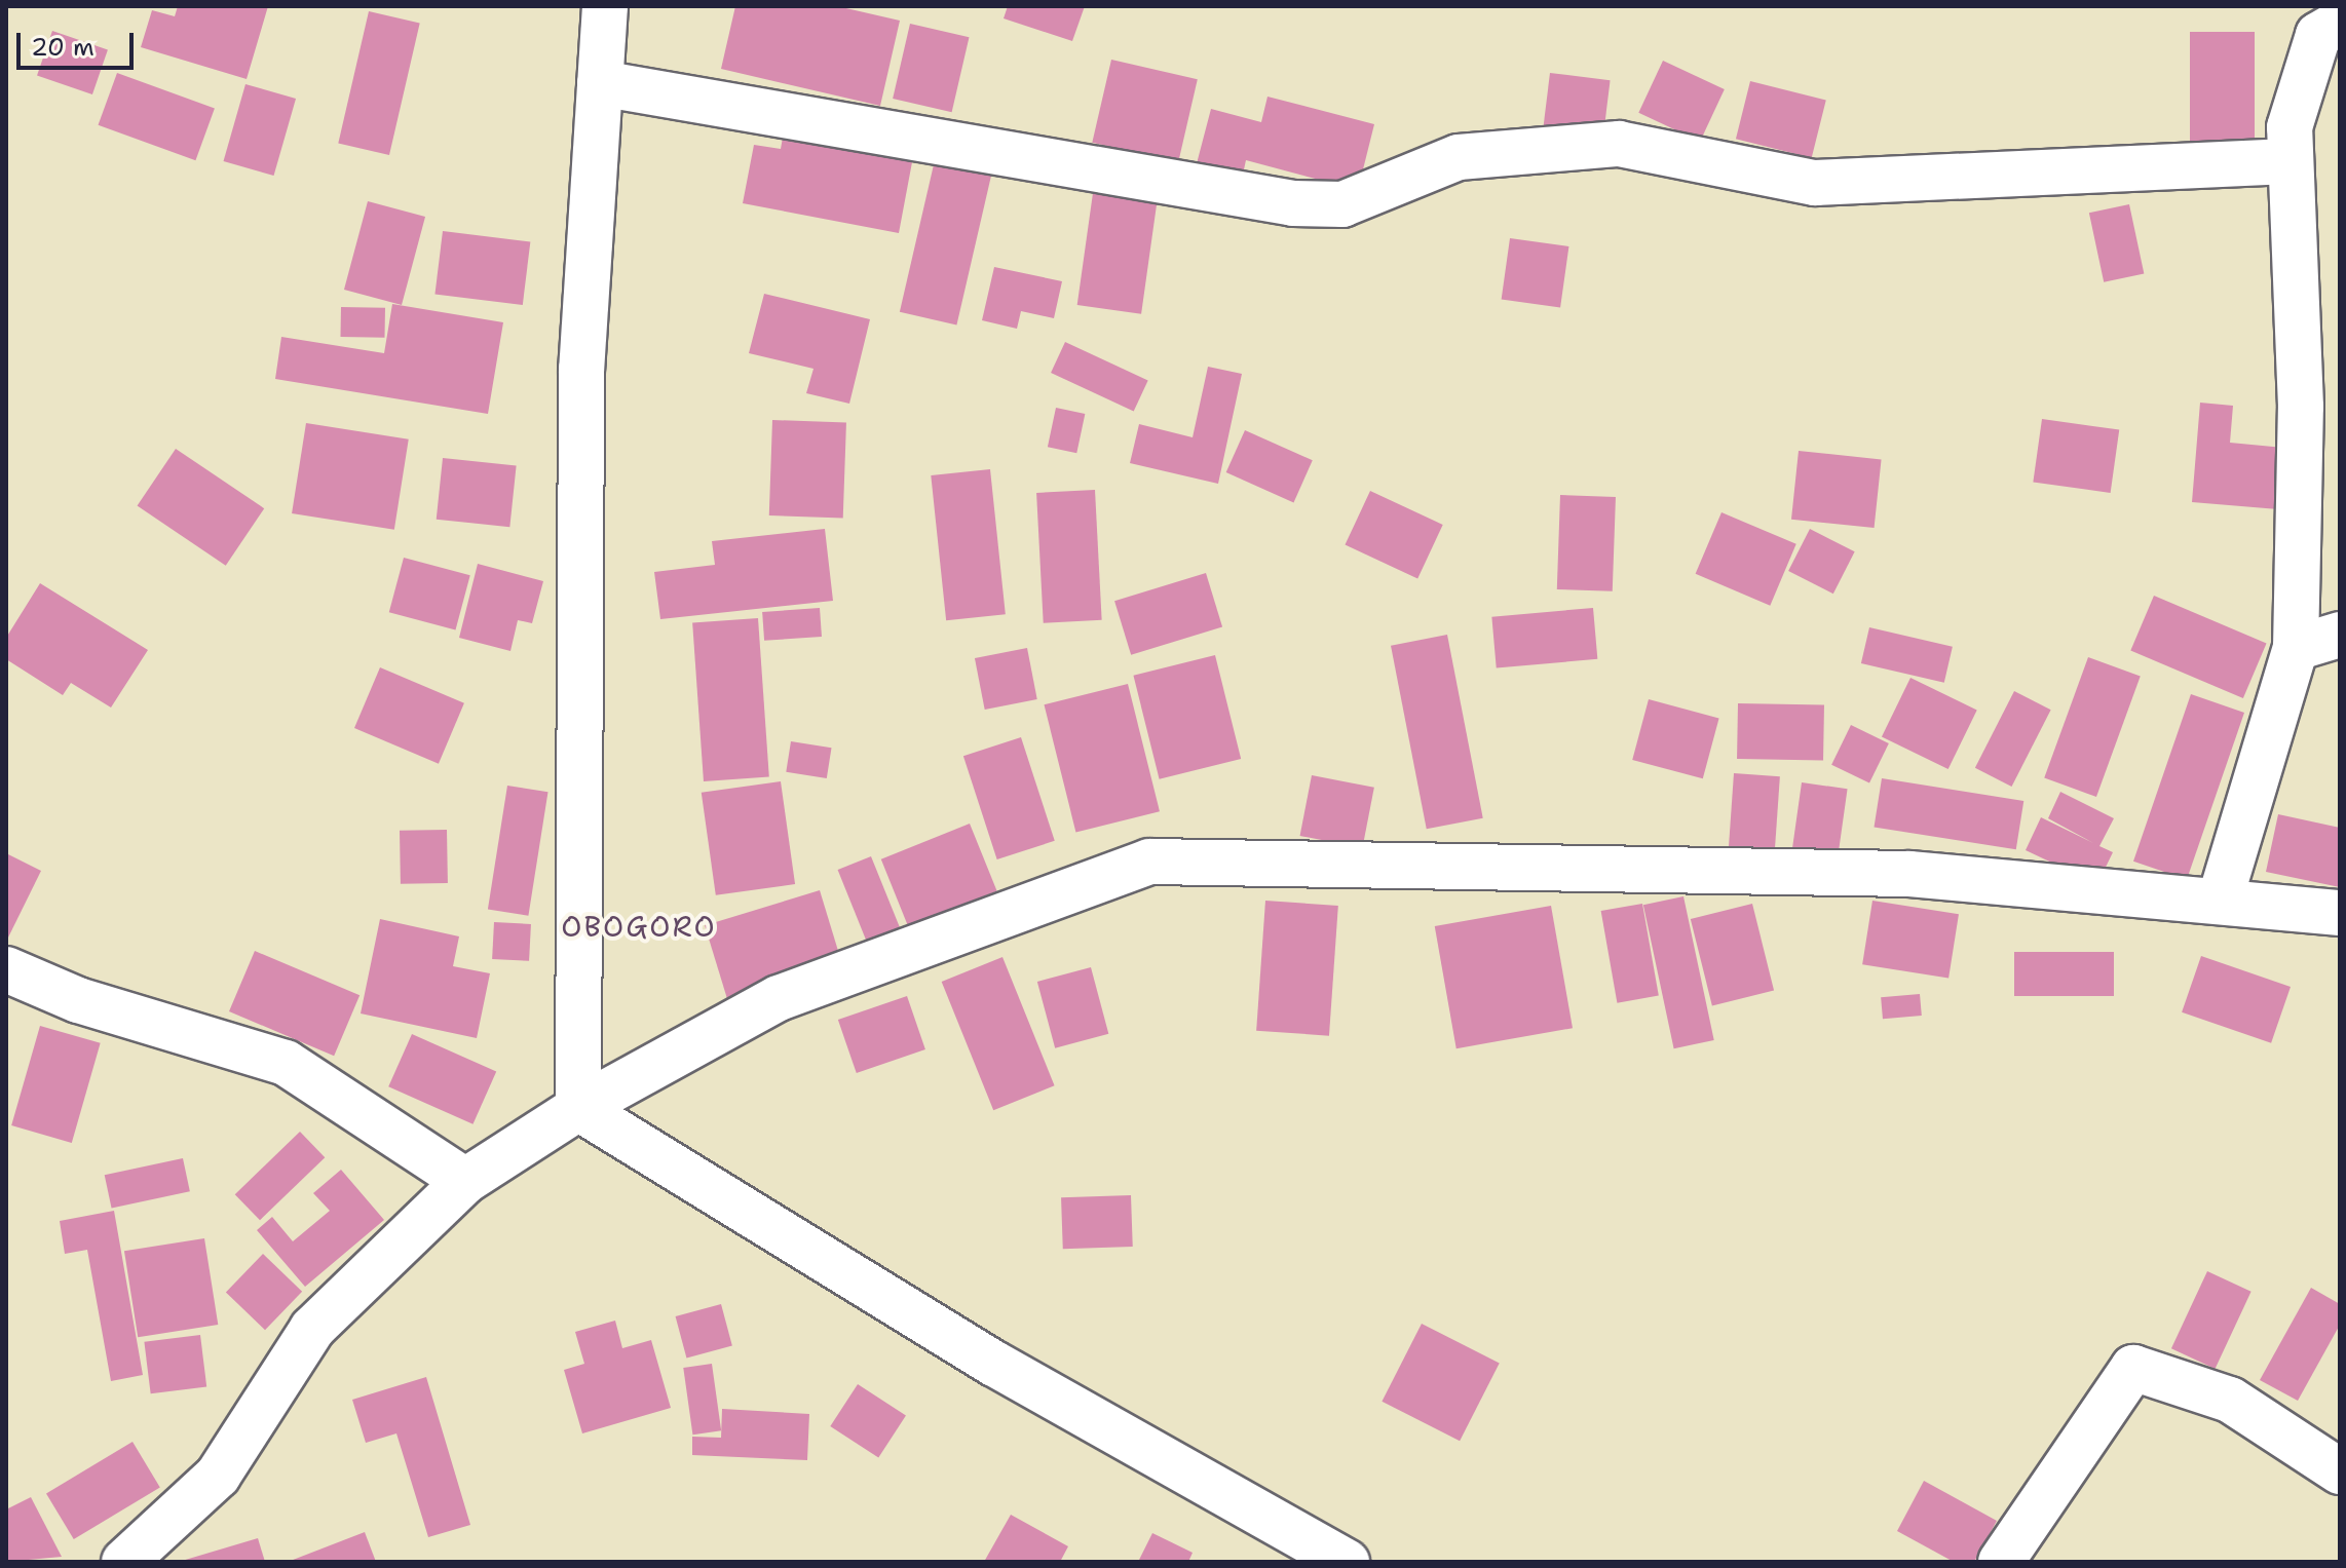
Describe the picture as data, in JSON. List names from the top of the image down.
{
  "districts": ["OBOGORO"],
  "scale_bar": "20 m"
}
